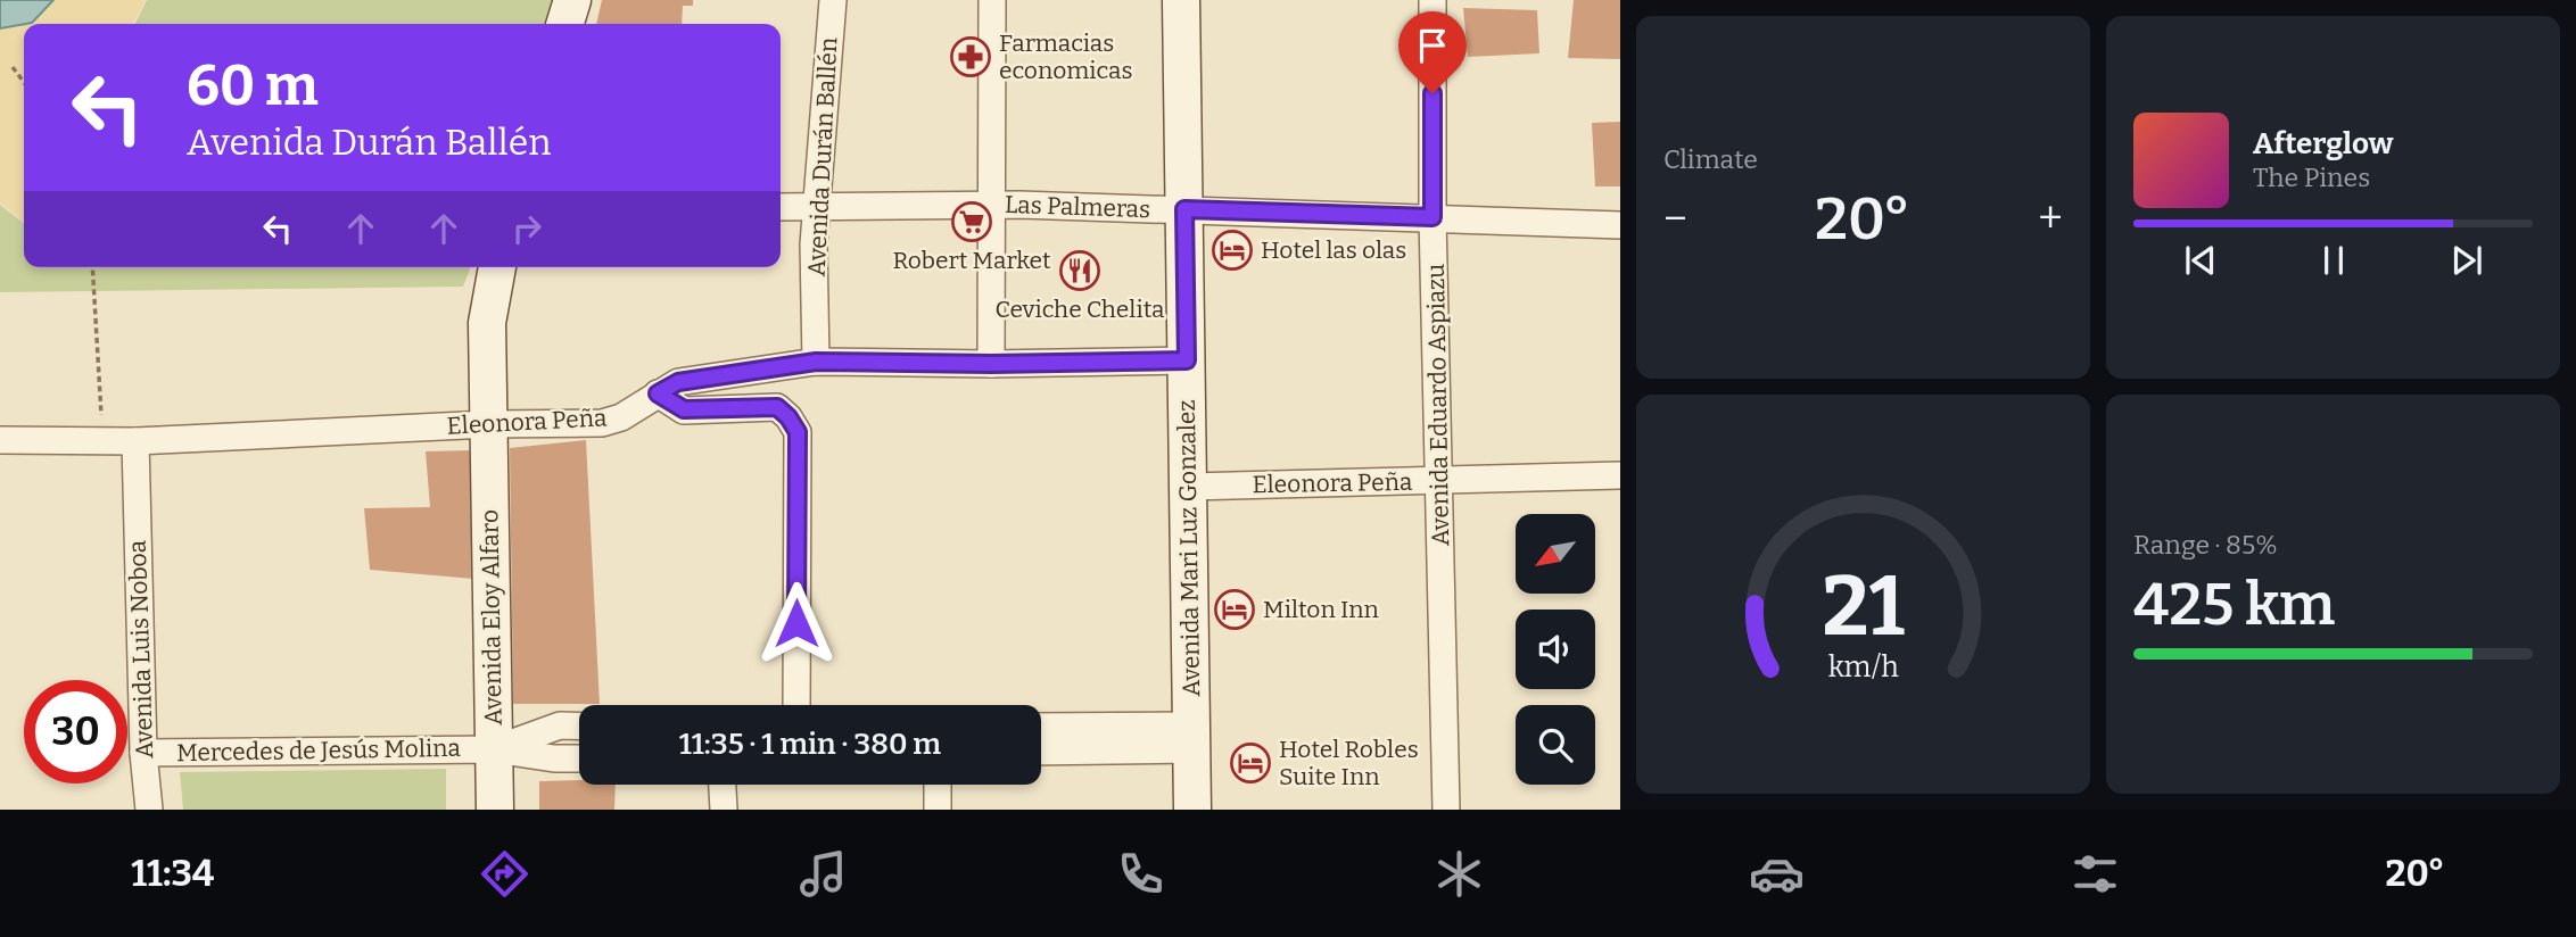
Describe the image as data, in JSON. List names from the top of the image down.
{
  "streets": {
    "main road": ["Avenida Mari Luz Gonzalez", "Avenida Eloy Alfaro"],
    "street": [
      "Avenida Durán Ballén",
      "Las Palmeras",
      "Avenida Eduardo Aspiazu",
      "Eleonora Peña",
      "Avenida Luis Noboa",
      "Mercedes de Jesús Molina"
    ]
  },
  "crossings": [
    ["Avenida Durán Ballén", "Las Palmeras"],
    ["Avenida Durán Ballén", "Eleonora Peña"],
    ["Las Palmeras", "Avenida Eduardo Aspiazu"],
    ["Las Palmeras", "Avenida Mari Luz Gonzalez"],
    ["Avenida Eduardo Aspiazu", "Eleonora Peña"],
    ["Eleonora Peña", "Avenida Mari Luz Gonzalez"],
    ["Eleonora Peña", "Avenida Eloy Alfaro"],
    ["Eleonora Peña", "Avenida Luis Noboa"],
    ["Avenida Eloy Alfaro", "Mercedes de Jesús Molina"],
    ["Avenida Luis Noboa", "Mercedes de Jesús Molina"]
  ],
  "places": {
    "pharmacy": ["Farmacias economicas"],
    "supermarket": ["Robert Market"],
    "hotel": ["Hotel las olas", "Milton Inn", "Hotel Robles Suite Inn"],
    "restaurant": ["Ceviche Chelita"]
  },
  "north": "bottom left",
  "page": {
    "tile": [
      "Climate",
      ["Range · 85%", "425 km"]
    ],
    "turn": ["60 m", "Avenida Durán Ballén"],
    "song": ["Afterglow", "The Pines"],
    "heat": ["−", "20°", "+"],
    "limit": "30",
    "trip": "11:35 · 1 min · 380 m",
    "tabs": ["11:34", "20°"],
    "gauge": ["21", "km/h"]
  }
}
